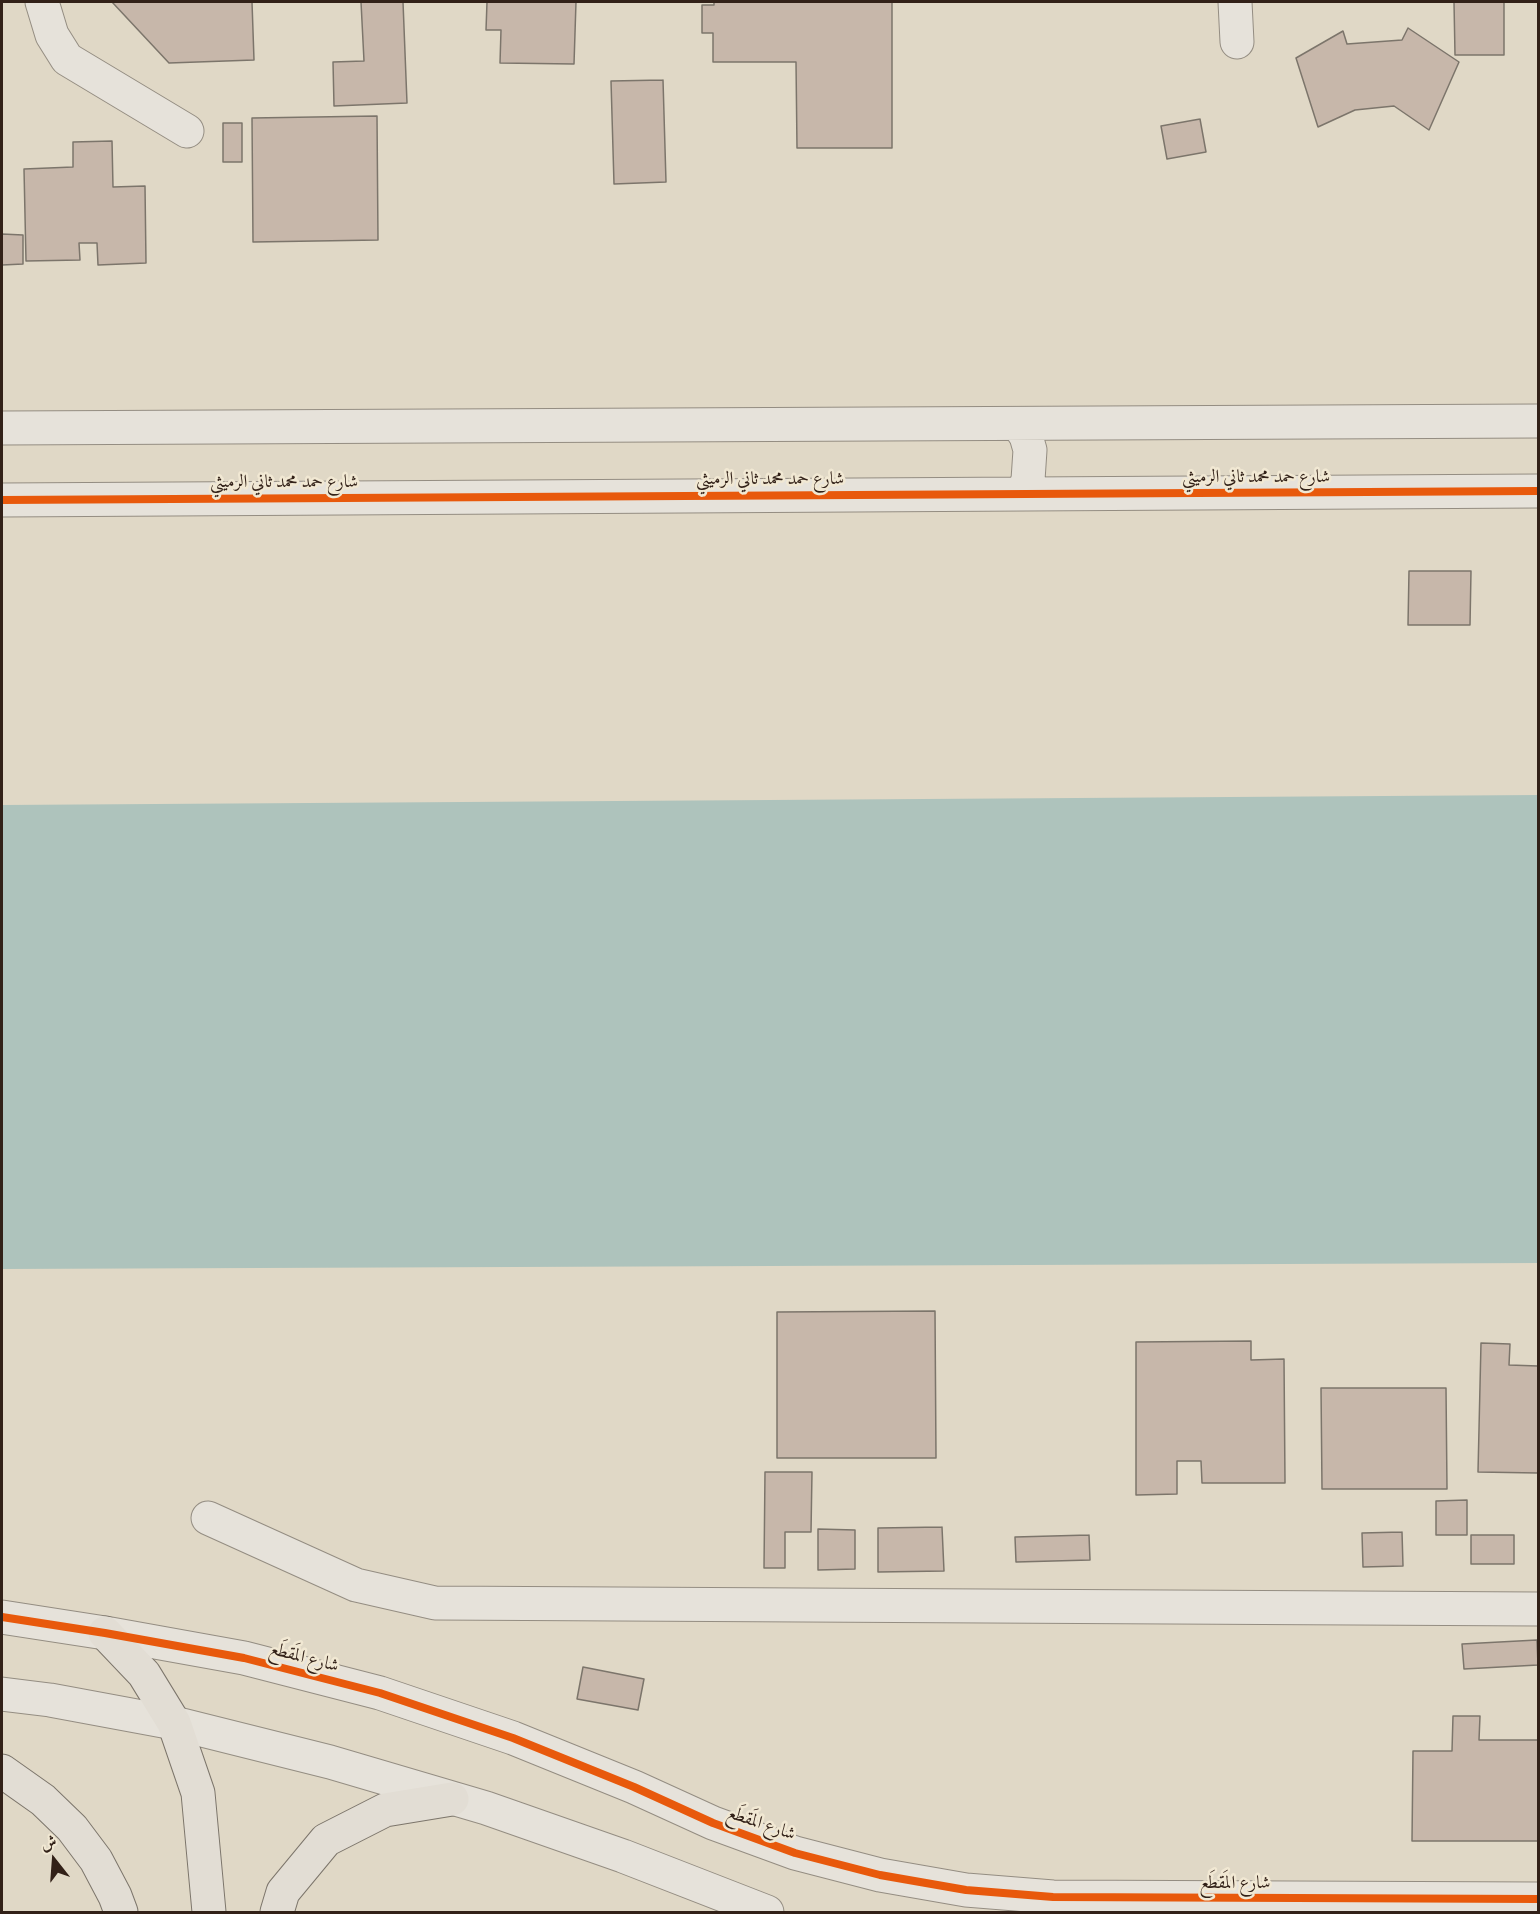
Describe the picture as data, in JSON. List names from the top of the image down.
{
  "streets": {
    "street": ["شارع حمد محمد ثاني الرميثي", "شارع المَقطَع"]
  },
  "north": "top"
}
